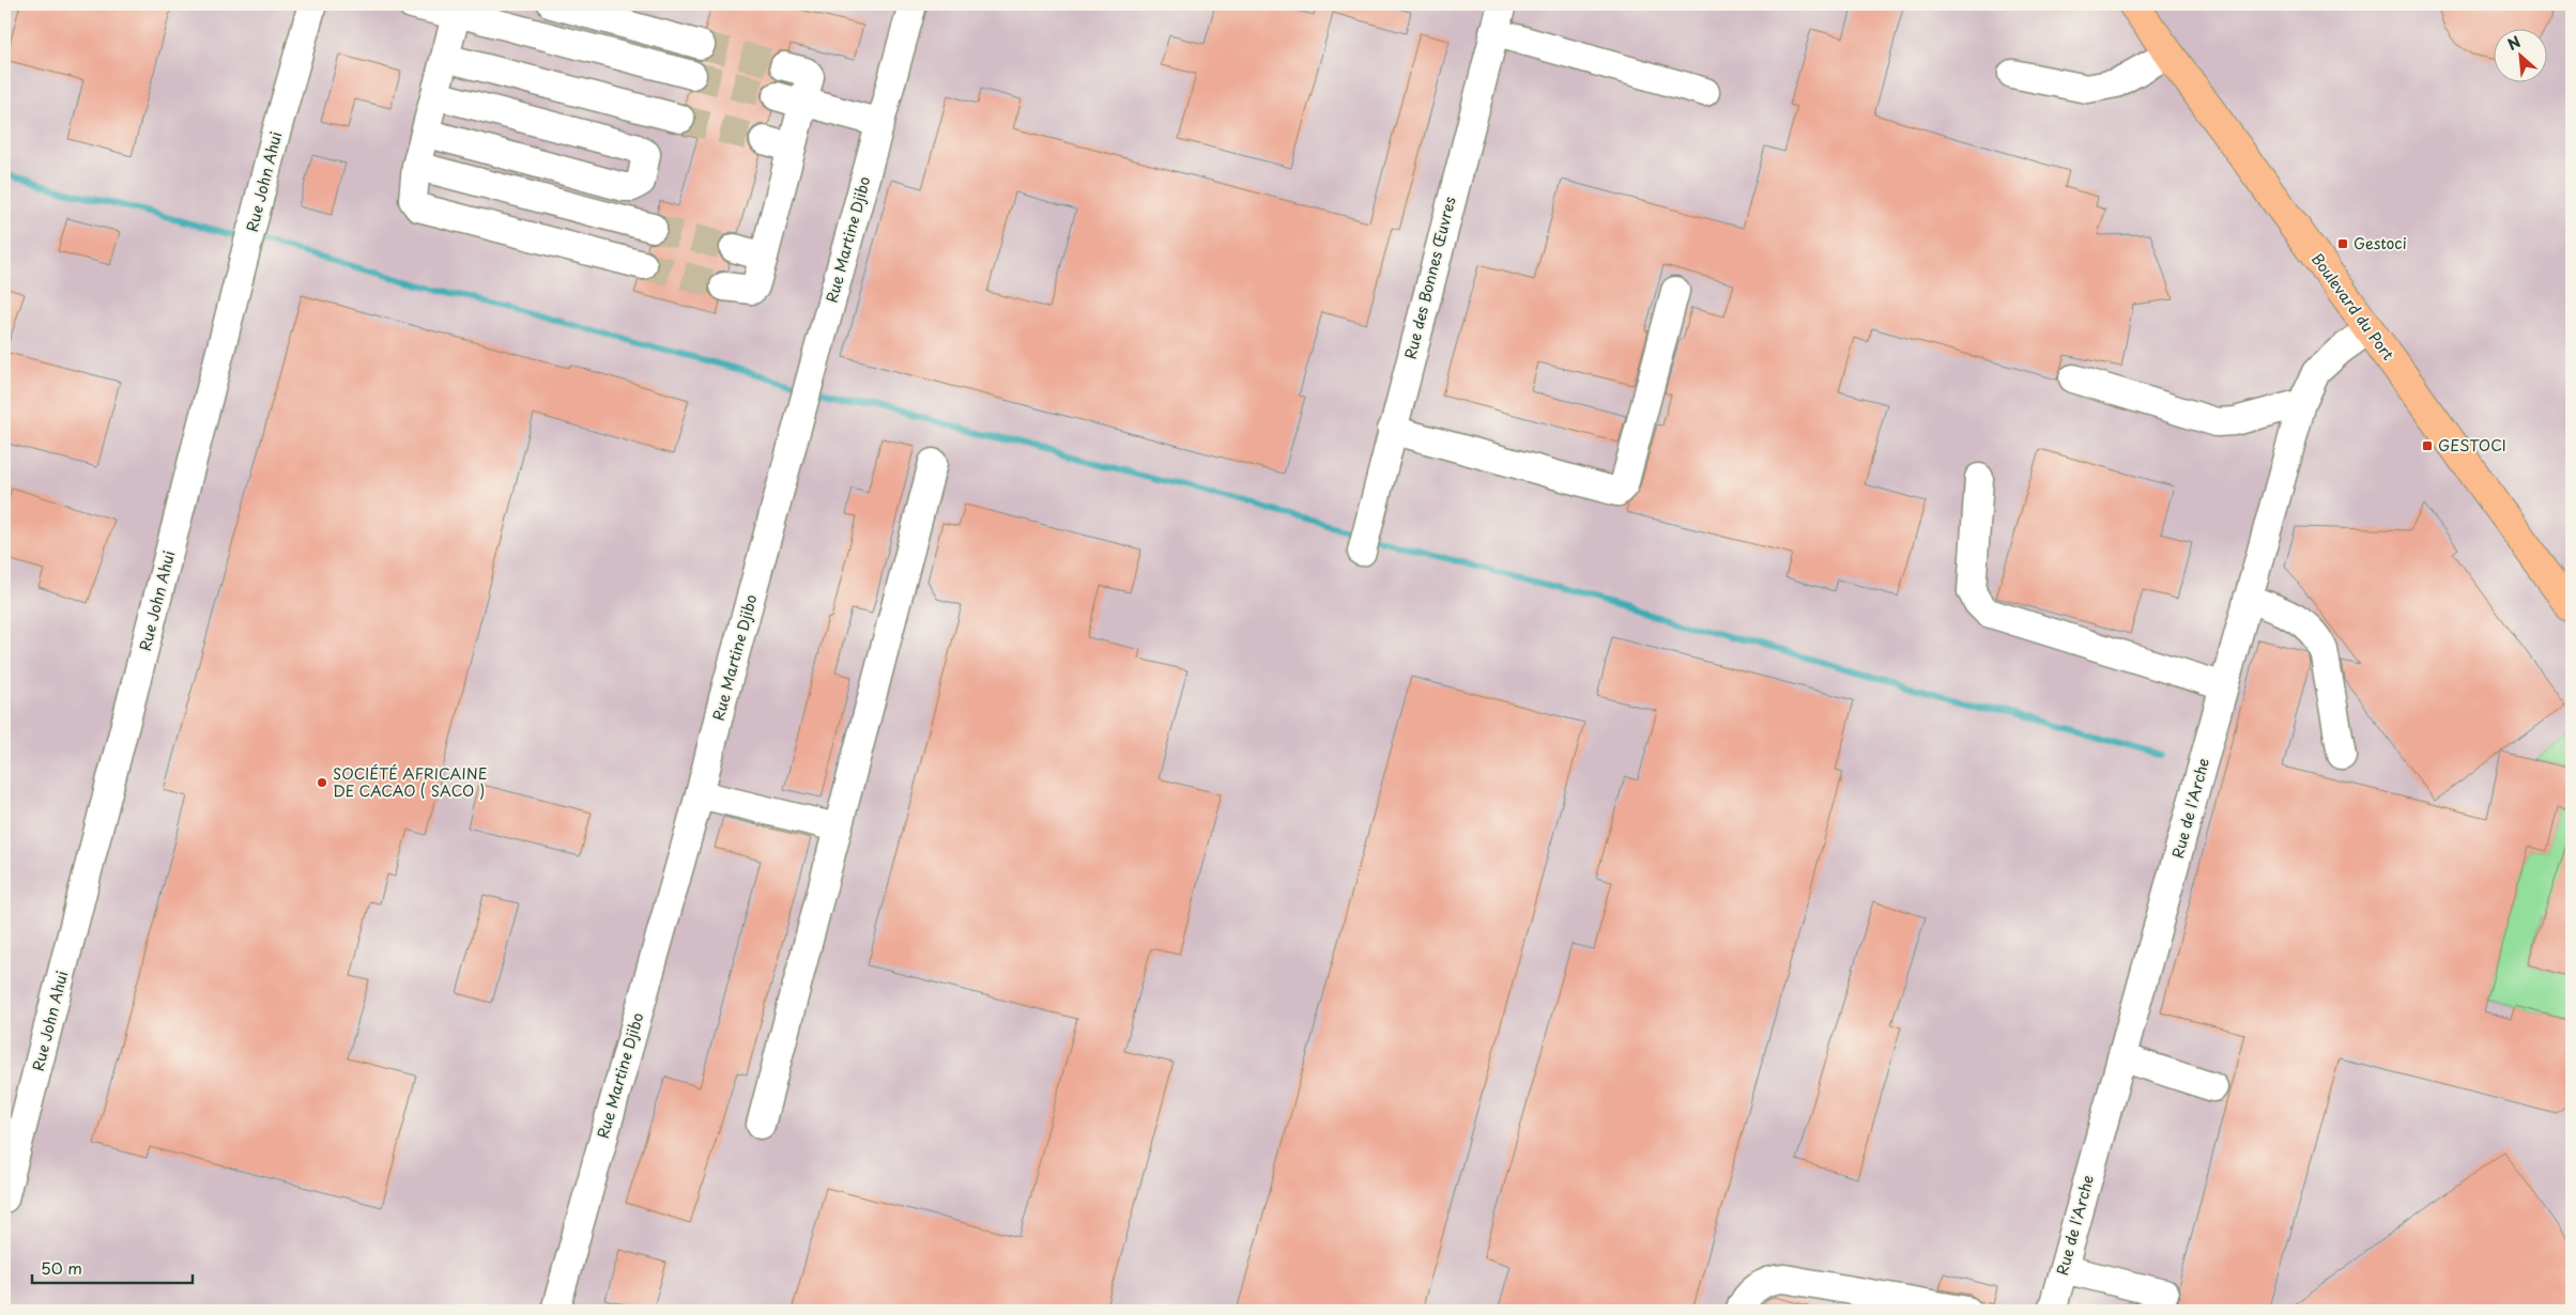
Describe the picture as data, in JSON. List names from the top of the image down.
{
  "streets": {
    "main road": ["Boulevard du Port"],
    "street": [
      "Rue John Ahui",
      "Rue Martine Djibo",
      "Rue des Bonnes Œuvres",
      "Rue de l'Arche"
    ]
  },
  "crossings": [
    ["Boulevard du Port", "Rue de l'Arche"]
  ],
  "places": {
    "transit": ["Gestoci", "GESTOCI"],
    "other": ["SOCIÉTÉ AFRICAINE DE CACAO ( SACO )"]
  },
  "scale_bar": "50 m",
  "north": "top left"
}
